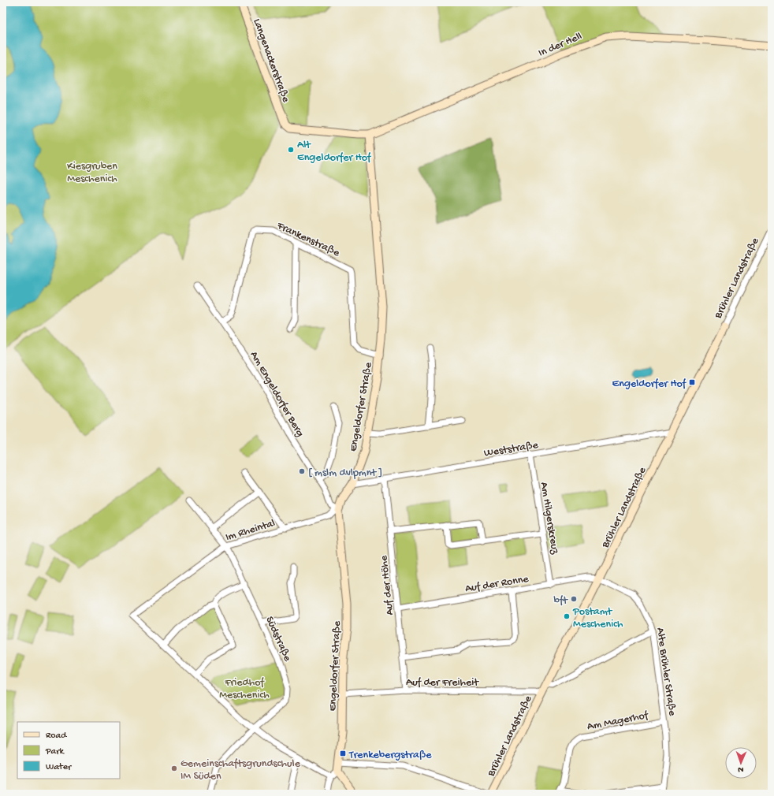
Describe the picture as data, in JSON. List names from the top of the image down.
{
  "streets": {
    "street": [
      "In der Hell",
      "Langenackerstraße",
      "Frankenstraße",
      "Brühler Landstraße",
      "Am Engeldorfer Berg",
      "Engeldorfer Straße",
      "Weststraße",
      "Am Hilgerskreuz",
      "Im Rheintal",
      "Auf der Ronne",
      "Auf der Höhe",
      "Südstraße",
      "Alte Brühler Straße",
      "Auf der Freiheit",
      "Am Magerhof"
    ]
  },
  "crossings": [
    ["In der Hell", "Langenackerstraße"],
    ["In der Hell", "Engeldorfer Straße"],
    ["Langenackerstraße", "Engeldorfer Straße"],
    ["Frankenstraße", "Am Engeldorfer Berg"],
    ["Frankenstraße", "Engeldorfer Straße"],
    ["Brühler Landstraße", "Weststraße"],
    ["Brühler Landstraße", "Auf der Ronne"],
    ["Brühler Landstraße", "Alte Brühler Straße"],
    ["Brühler Landstraße", "Auf der Freiheit"],
    ["Am Engeldorfer Berg", "Engeldorfer Straße"],
    ["Am Engeldorfer Berg", "Im Rheintal"],
    ["Engeldorfer Straße", "Weststraße"],
    ["Engeldorfer Straße", "Im Rheintal"],
    ["Engeldorfer Straße", "Auf der Freiheit"],
    ["Weststraße", "Am Hilgerskreuz"],
    ["Weststraße", "Auf der Höhe"],
    ["Am Hilgerskreuz", "Auf der Ronne"],
    ["Im Rheintal", "Südstraße"],
    ["Auf der Ronne", "Auf der Höhe"],
    ["Auf der Ronne", "Alte Brühler Straße"],
    ["Auf der Höhe", "Auf der Freiheit"],
    ["Alte Brühler Straße", "Am Magerhof"]
  ],
  "parks": ["Kiesgruben Meschenich", "Friedhof Meschenich"],
  "places": {
    "other": [
      "Alt Engeldorfer Hof",
      "[ mslm dvlpmnt ]",
      "bft",
      "Postamt Meschenich",
      "Gemeinschaftsgrundschule IM Süden"
    ],
    "transit": ["Engeldorfer Hof", "Trenkebergstraße"]
  },
  "legend": ["Road", "Park", "Water"],
  "north": "bottom"
}
